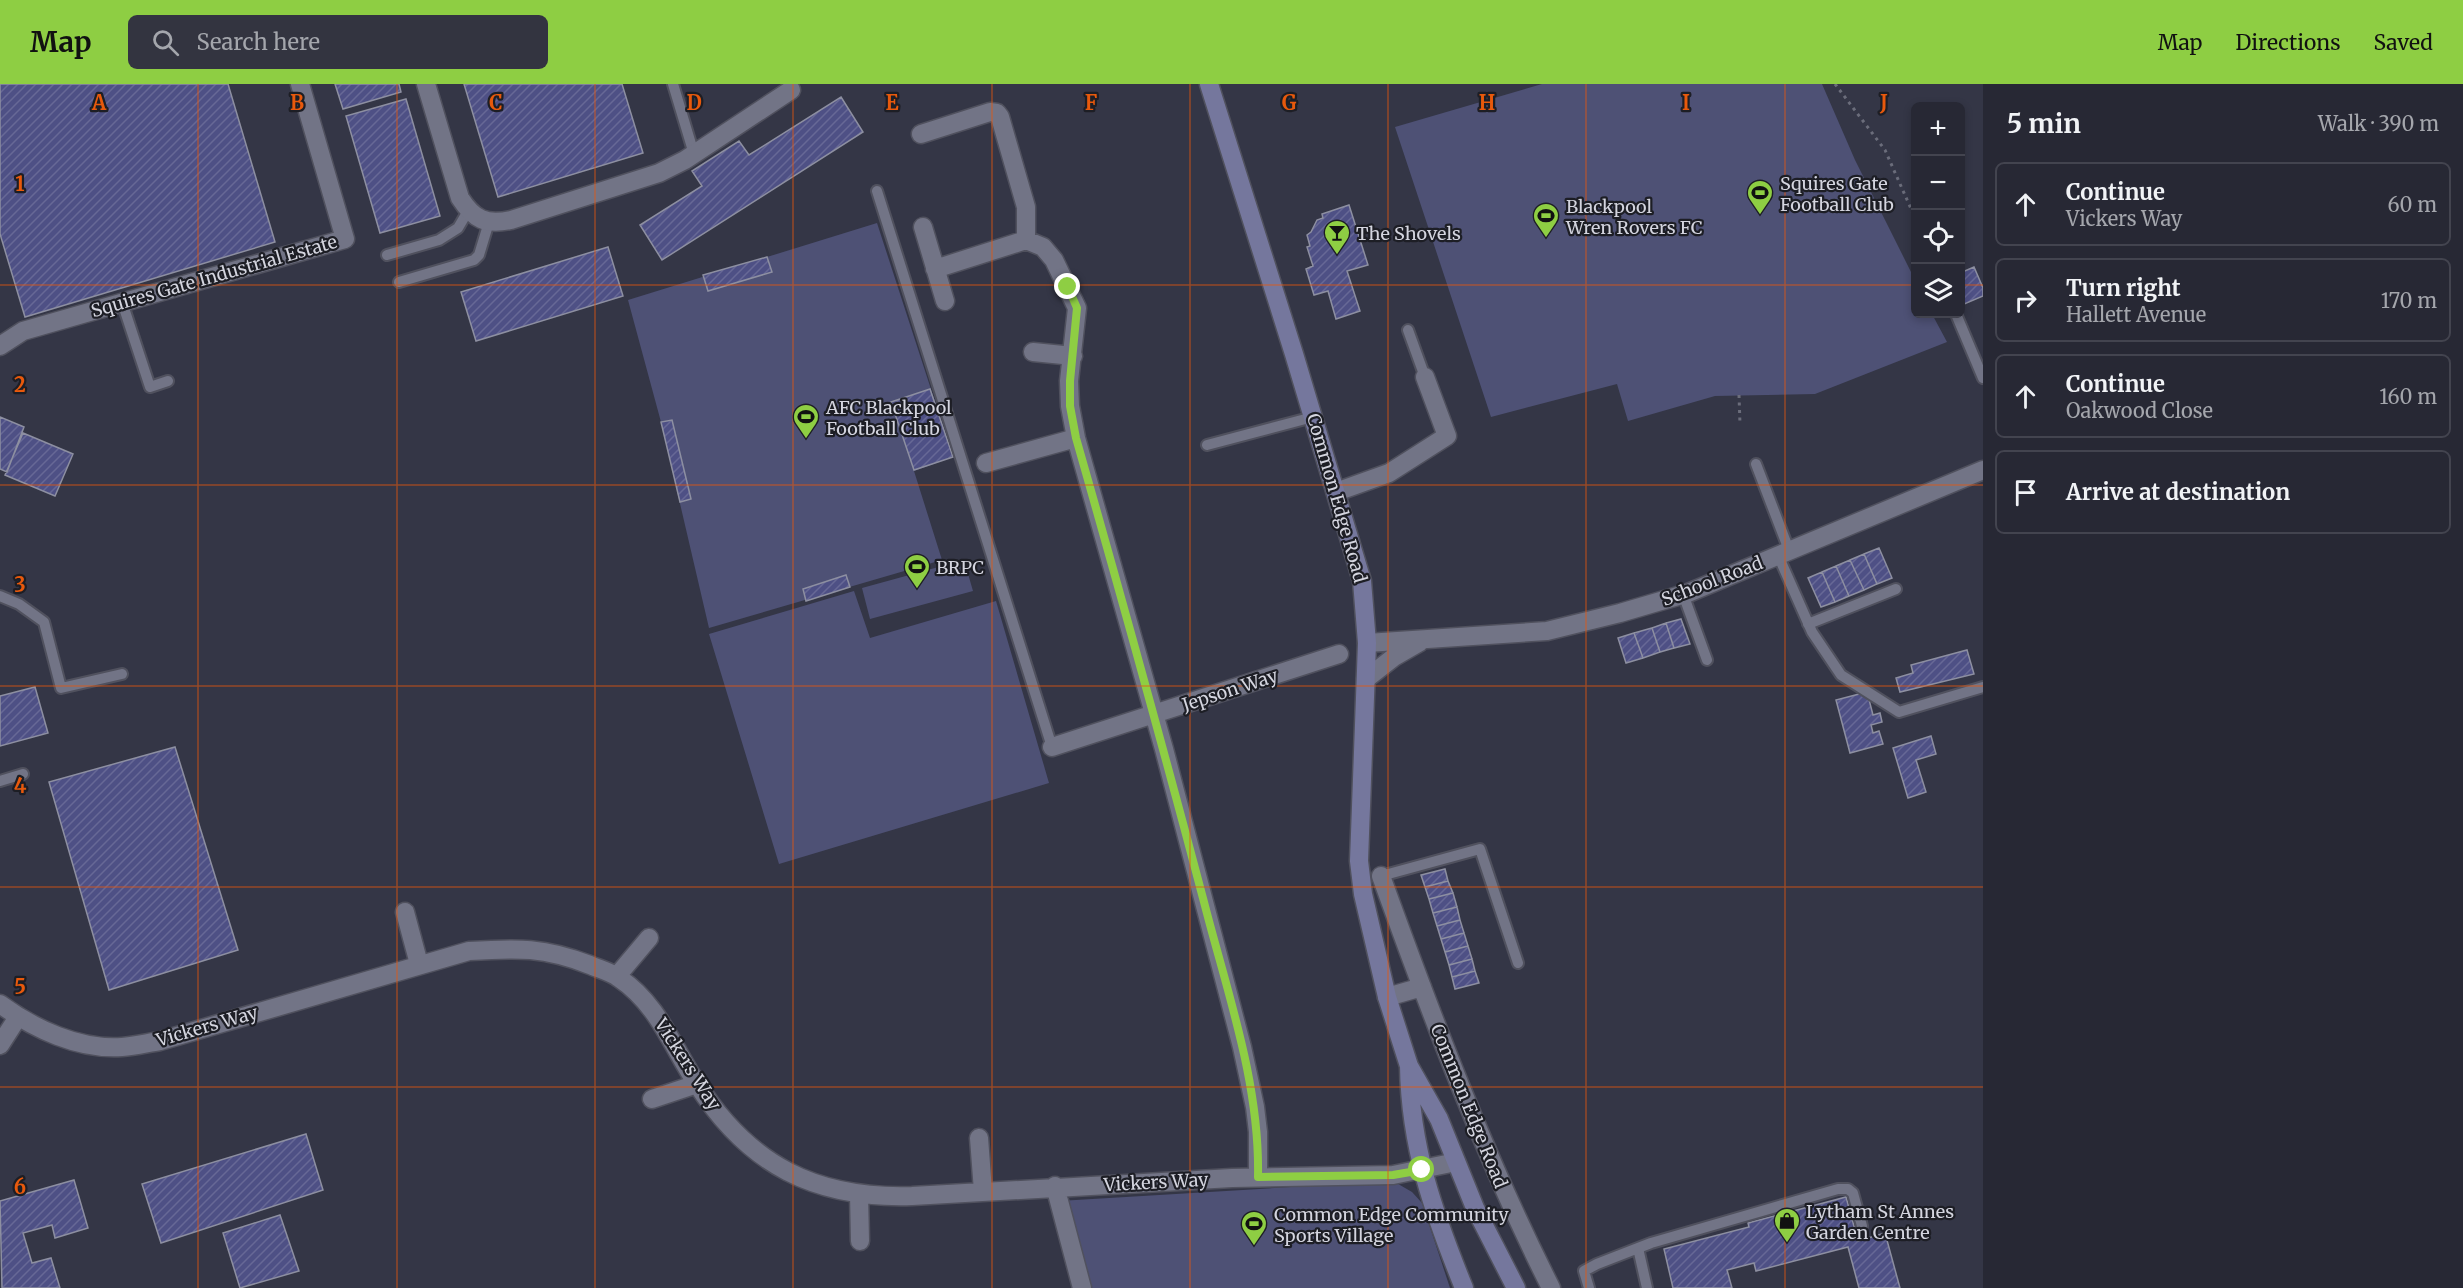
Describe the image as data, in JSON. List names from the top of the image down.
{
  "streets": {
    "main road": ["Common Edge Road"],
    "street": [
      "Squires Gate Industrial Estate",
      "School Road",
      "Jepson Way",
      "Vickers Way"
    ]
  },
  "crossings": [
    ["Common Edge Road", "School Road"],
    ["Common Edge Road", "Vickers Way"]
  ],
  "places": {
    "sports": [
      "Squires Gate Football Club",
      "Blackpool Wren Rovers FC",
      "AFC Blackpool Football Club",
      "BRPC",
      "Common Edge Community Sports Village"
    ],
    "bar": ["The Shovels"],
    "shop": ["Lytham St Annes Garden Centre"]
  },
  "page": {
    "header": "Map",
    "search": "Search here",
    "nav": ["Map", "Directions", "Saved"],
    "heading": ["5 min", "Walk · 390 m"],
    "map_buttons": ["+", "−"],
    "list": [
      ["Continue", "Vickers Way", "60 m"],
      ["Turn right", "Hallett Avenue", "170 m"],
      ["Continue", "Oakwood Close", "160 m"],
      "Arrive at destination"
    ]
  },
  "grid": {
    "columns": [
      "A",
      "B",
      "C",
      "D",
      "E",
      "F",
      "G",
      "H",
      "I",
      "J"
    ],
    "rows": [
      "1",
      "2",
      "3",
      "4",
      "5",
      "6"
    ]
  }
}
